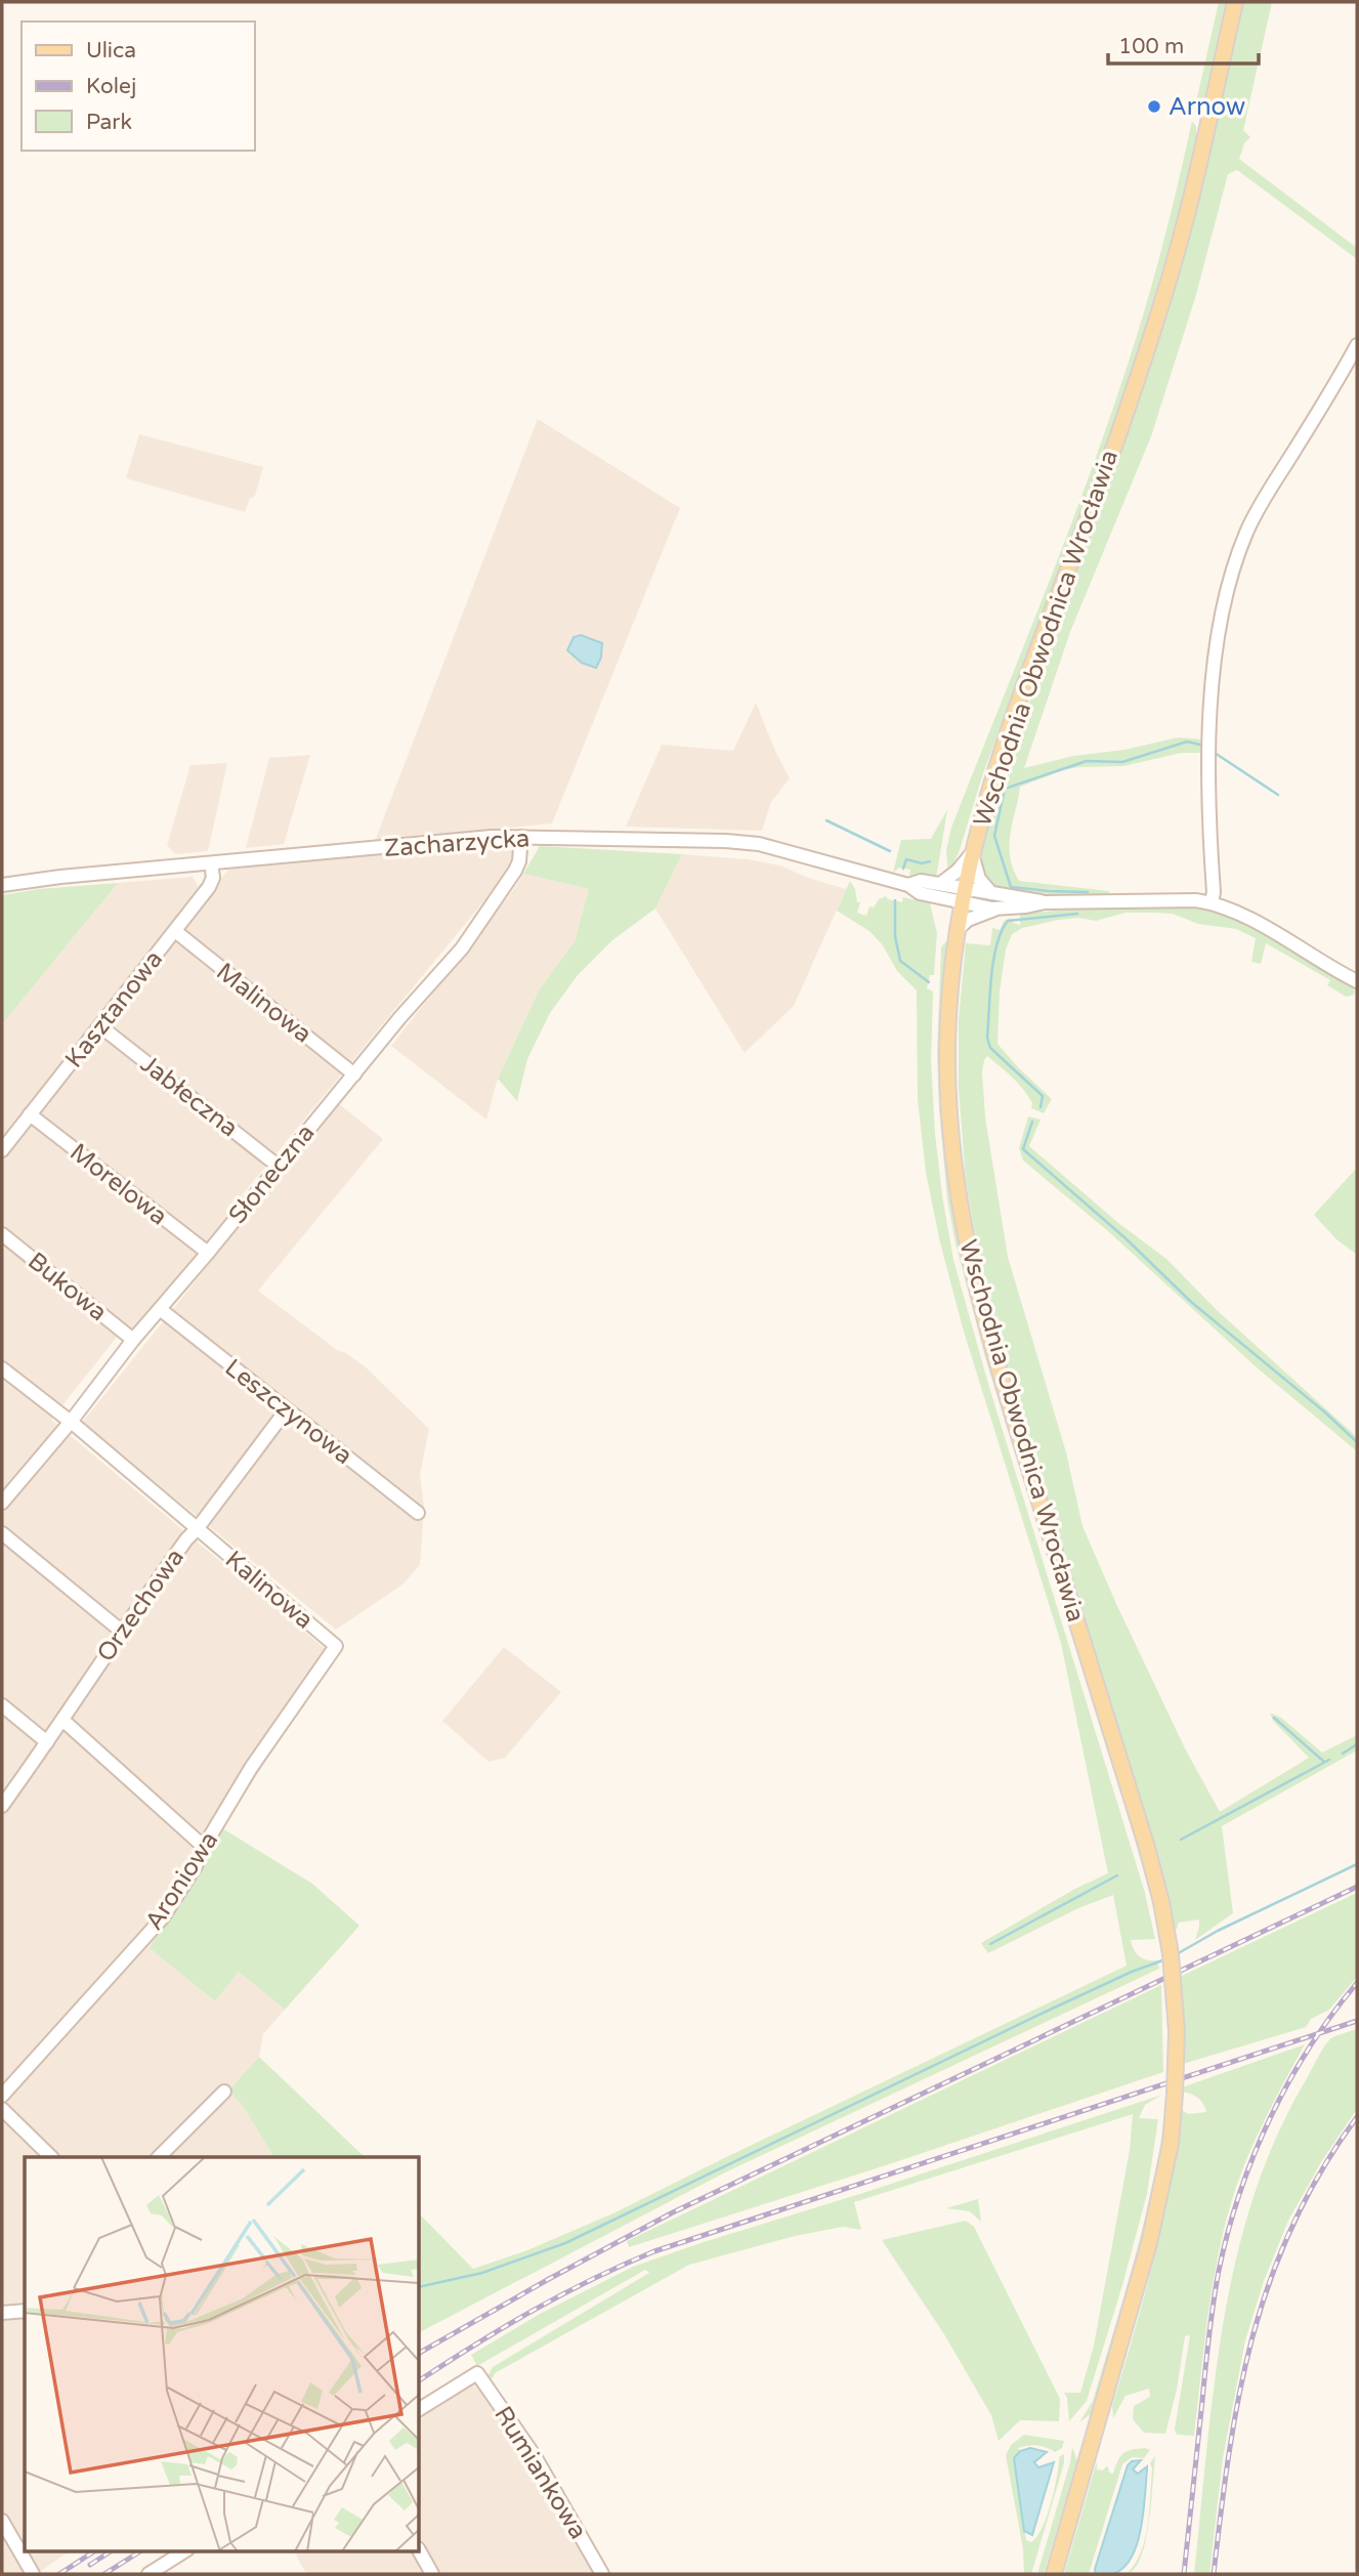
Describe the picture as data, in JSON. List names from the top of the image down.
{
  "streets": {
    "main road": ["Wschodnia Obwodnica Wrocławia"],
    "street": [
      "Zacharzycka",
      "Malinowa",
      "Kasztanowa",
      "Jabłeczna",
      "Słoneczna",
      "Morelowa",
      "Bukowa",
      "Leszczynowa",
      "Kalinowa",
      "Orzechowa",
      "Aroniowa",
      "Rumiankowa"
    ]
  },
  "crossings": [
    ["Wschodnia Obwodnica Wrocławia", "Zacharzycka"],
    ["Zacharzycka", "Kasztanowa"],
    ["Zacharzycka", "Słoneczna"],
    ["Malinowa", "Kasztanowa"],
    ["Malinowa", "Słoneczna"],
    ["Kasztanowa", "Jabłeczna"],
    ["Kasztanowa", "Morelowa"],
    ["Jabłeczna", "Słoneczna"],
    ["Słoneczna", "Morelowa"],
    ["Słoneczna", "Bukowa"],
    ["Słoneczna", "Leszczynowa"],
    ["Słoneczna", "Kalinowa"],
    ["Leszczynowa", "Orzechowa"],
    ["Kalinowa", "Orzechowa"],
    ["Kalinowa", "Aroniowa"]
  ],
  "places": ["Arnow"],
  "legend": ["Ulica", "Kolej", "Park"],
  "scale_bar": "100 m"
}
